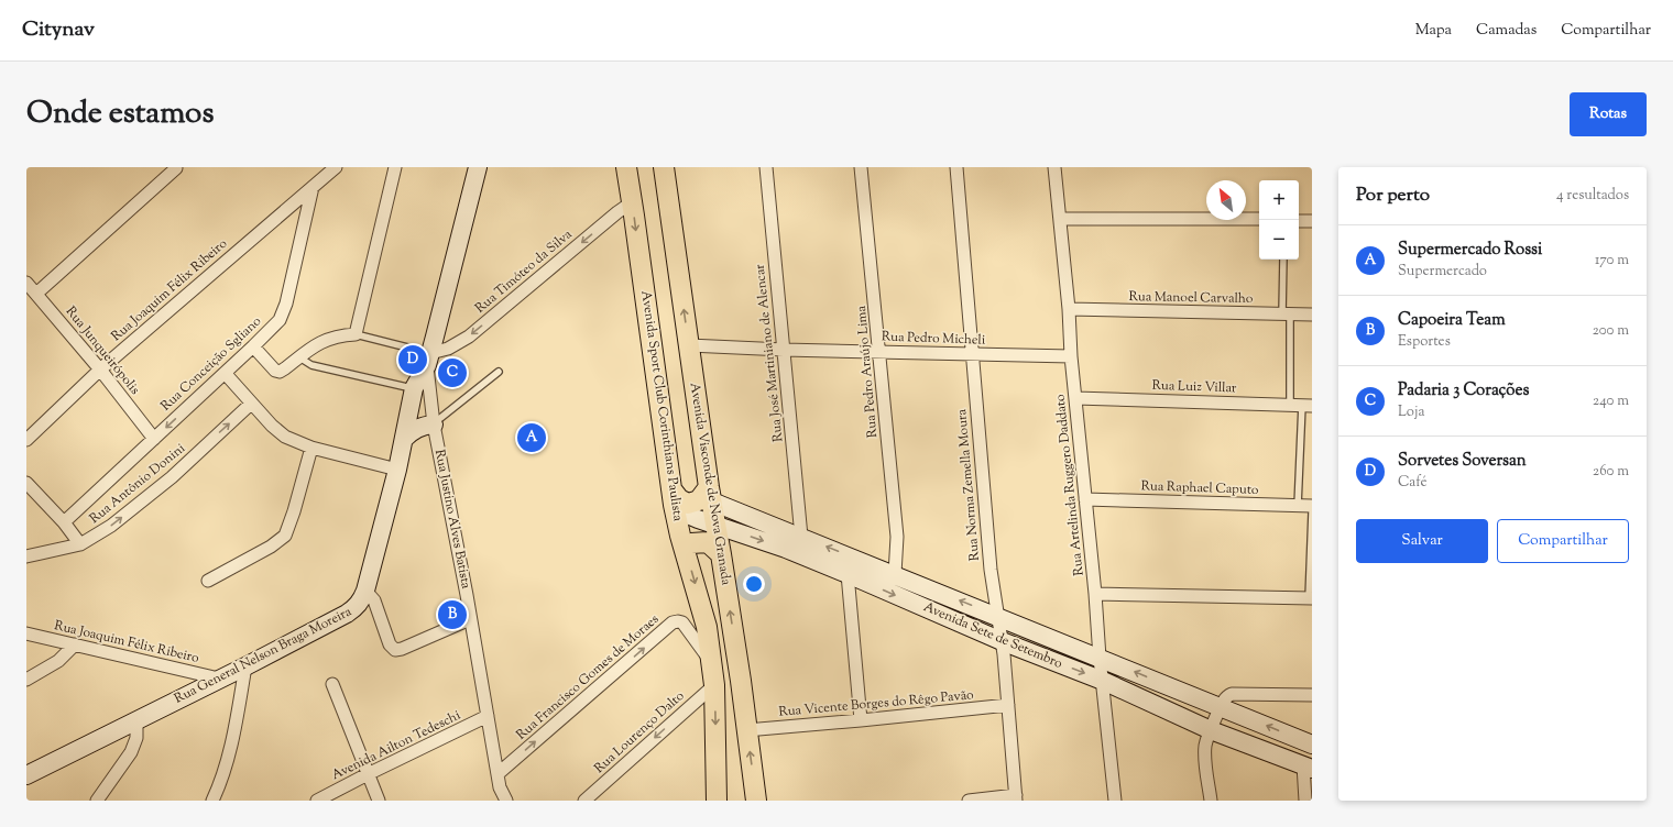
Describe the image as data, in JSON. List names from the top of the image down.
{
  "streets": {
    "main road": [
      "Avenida Sport Club Corinthians Paulista",
      "Avenida Visconde de Nova Granada",
      "Rua Justino Alves Batista",
      "Avenida Sete de Setembro",
      "Rua General Nelson Braga Moreira"
    ],
    "street": [
      "Rua Timóteo da Silva",
      "Rua Joaquim Félix Ribeiro",
      "Rua Manoel Carvalho",
      "Rua Pedro Micheli",
      "Rua Junqueirópolis",
      "Rua José Martiniano de Alencar",
      "Rua Conceição Sgliano",
      "Rua Pedro Araújo Lima",
      "Rua Luiz Villar",
      "Rua Antônio Donini",
      "Rua Norma Zemella Moura",
      "Rua Artelinda Ruggero Daddato",
      "Rua Raphael Caputo",
      "Rua Francisco Gomes de Moraes",
      "Rua Vicente Borges do Rêgo Pavão",
      "Rua Lourenço Dalto",
      "Avenida Ailton Tedeschi"
    ]
  },
  "crossings": [
    ["Rua Timóteo da Silva", "Avenida Sport Club Corinthians Paulista"],
    ["Rua Timóteo da Silva", "Rua Justino Alves Batista"],
    ["Rua Timóteo da Silva", "Rua General Nelson Braga Moreira"],
    ["Rua Joaquim Félix Ribeiro", "Rua Junqueirópolis"],
    ["Rua Joaquim Félix Ribeiro", "Rua Conceição Sgliano"],
    ["Rua Joaquim Félix Ribeiro", "Rua General Nelson Braga Moreira"],
    ["Rua Manoel Carvalho", "Rua Artelinda Ruggero Daddato"],
    ["Rua Pedro Micheli", "Rua José Martiniano de Alencar"],
    ["Rua Pedro Micheli", "Rua Pedro Araújo Lima"],
    ["Rua Pedro Micheli", "Avenida Visconde de Nova Granada"],
    ["Rua Pedro Micheli", "Rua Norma Zemella Moura"],
    ["Rua Pedro Micheli", "Rua Artelinda Ruggero Daddato"],
    ["Rua Junqueirópolis", "Rua Conceição Sgliano"],
    ["Rua José Martiniano de Alencar", "Avenida Sete de Setembro"],
    ["Rua Pedro Araújo Lima", "Avenida Sete de Setembro"],
    ["Rua Luiz Villar", "Rua Artelinda Ruggero Daddato"],
    ["Avenida Sport Club Corinthians Paulista", "Avenida Sete de Setembro"],
    ["Avenida Sport Club Corinthians Paulista", "Rua Francisco Gomes de Moraes"],
    ["Avenida Sport Club Corinthians Paulista", "Rua Lourenço Dalto"],
    ["Avenida Visconde de Nova Granada", "Avenida Sete de Setembro"],
    ["Avenida Visconde de Nova Granada", "Rua Vicente Borges do Rêgo Pavão"],
    ["Rua Norma Zemella Moura", "Avenida Sete de Setembro"],
    ["Rua Norma Zemella Moura", "Rua Vicente Borges do Rêgo Pavão"],
    ["Rua Artelinda Ruggero Daddato", "Rua Raphael Caputo"],
    ["Rua Artelinda Ruggero Daddato", "Avenida Sete de Setembro"],
    ["Rua Justino Alves Batista", "Rua General Nelson Braga Moreira"],
    ["Rua Justino Alves Batista", "Rua Francisco Gomes de Moraes"],
    ["Rua Justino Alves Batista", "Avenida Ailton Tedeschi"]
  ],
  "one_way": [
    "Rua Timóteo da Silva",
    "Avenida Sport Club Corinthians Paulista",
    "Avenida Visconde de Nova Granada",
    "Rua Francisco Gomes de Moraes",
    "Rua Lourenço Dalto"
  ],
  "north": "top left",
  "page": {
    "header": "Citynav",
    "nav": ["Mapa", "Camadas", "Compartilhar"],
    "title": "Onde estamos",
    "buttons": [
      "Rotas",
      ["Salvar", "Compartilhar"]
    ],
    "heading": ["Por perto", "4 resultados"],
    "map_buttons": ["+", "−"],
    "list": [
      {
        "mark": "A",
        "name": "Supermercado Rossi",
        "note": "Supermercado",
        "value": "170 m"
      },
      {
        "mark": "B",
        "name": "Capoeira Team",
        "note": "Esportes",
        "value": "200 m"
      },
      {
        "mark": "C",
        "name": "Padaria 3 Corações",
        "note": "Loja",
        "value": "240 m"
      },
      {
        "mark": "D",
        "name": "Sorvetes Soversan",
        "note": "Café",
        "value": "260 m"
      }
    ],
    "pins": [
      "D",
      "C",
      "A",
      "B"
    ]
  }
}
